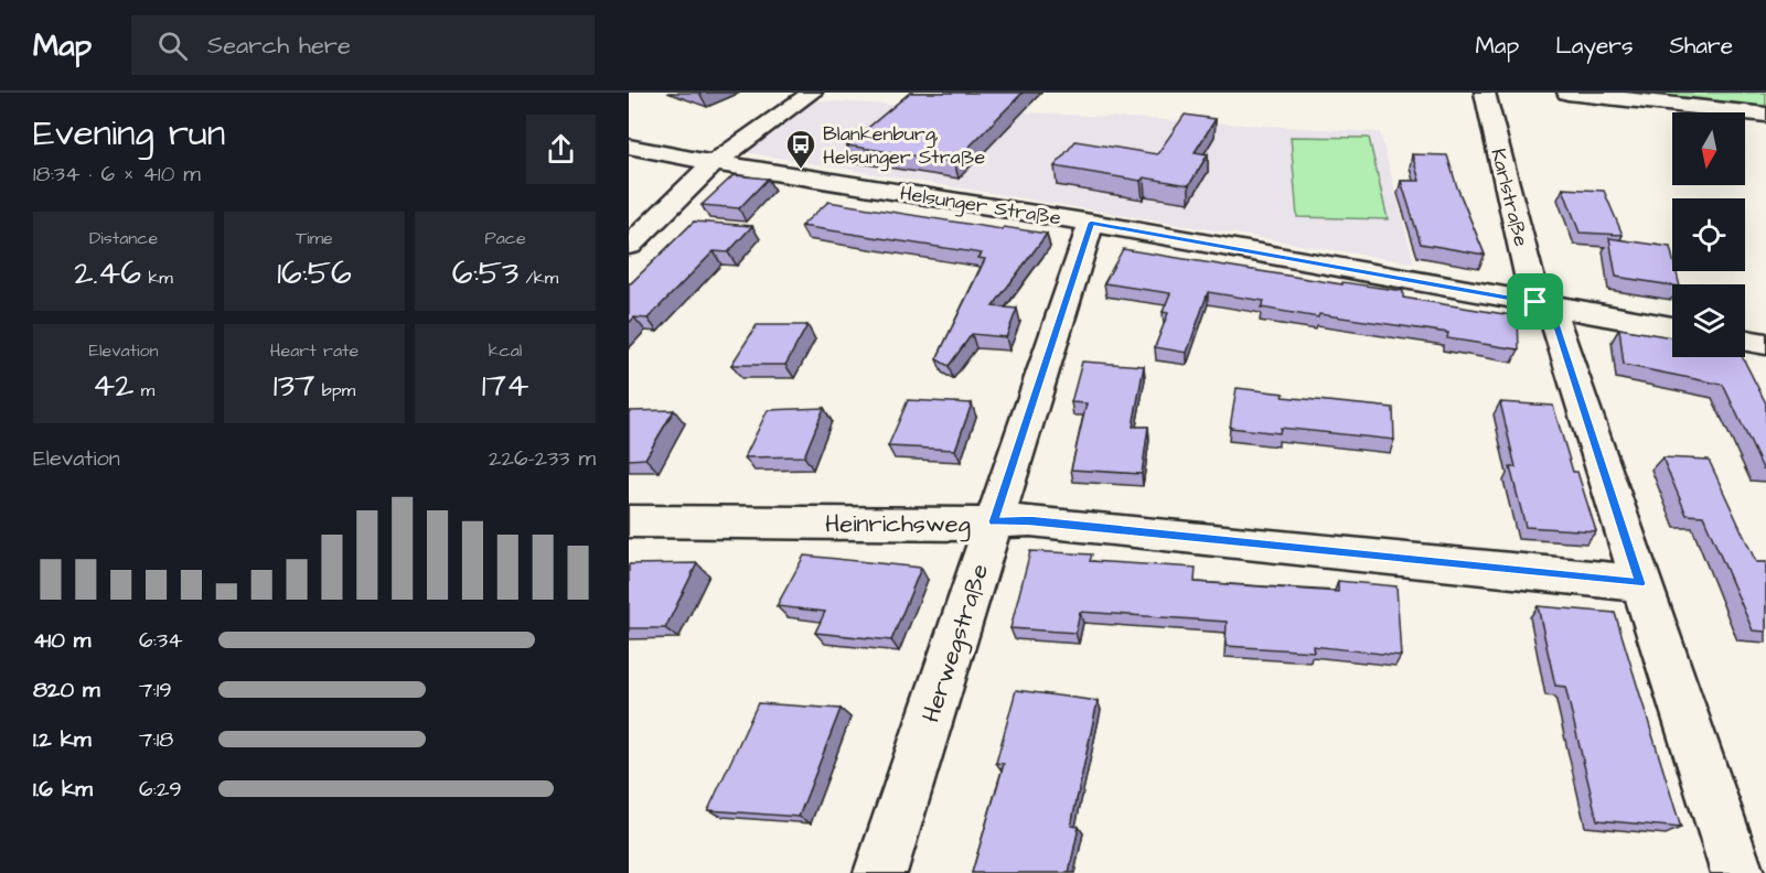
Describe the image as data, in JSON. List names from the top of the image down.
{
  "streets": {
    "street": [
      "Karlstraße",
      "Helsunger Straße",
      "Heinrichsweg",
      "Herwegstraße"
    ]
  },
  "crossings": [
    ["Karlstraße", "Helsunger Straße"],
    ["Karlstraße", "Heinrichsweg"],
    ["Helsunger Straße", "Herwegstraße"],
    ["Heinrichsweg", "Herwegstraße"]
  ],
  "places": {
    "bus stop": ["Blankenburg, Helsunger Straße"]
  },
  "north": "bottom",
  "page": {
    "header": "Map",
    "search": "Search here",
    "nav": ["Map", "Layers", "Share"],
    "heading": ["Evening run", "18:34 · 6 × 410 m"],
    "stats": [
      ["Distance", "2.46 km"],
      ["Time", "16:56"],
      ["Pace", "6:53 /km"],
      ["Elevation", "42 m"],
      ["Heart rate", "137 bpm"],
      ["kcal", "174"]
    ],
    "chart": ["Elevation", "226–233 m"],
    "list": [
      {
        "name": "410 m",
        "note": "6:34"
      },
      {
        "name": "820 m",
        "note": "7:19"
      },
      {
        "name": "1.2 km",
        "note": "7:18"
      },
      {
        "name": "1.6 km",
        "note": "6:29"
      }
    ]
  }
}
